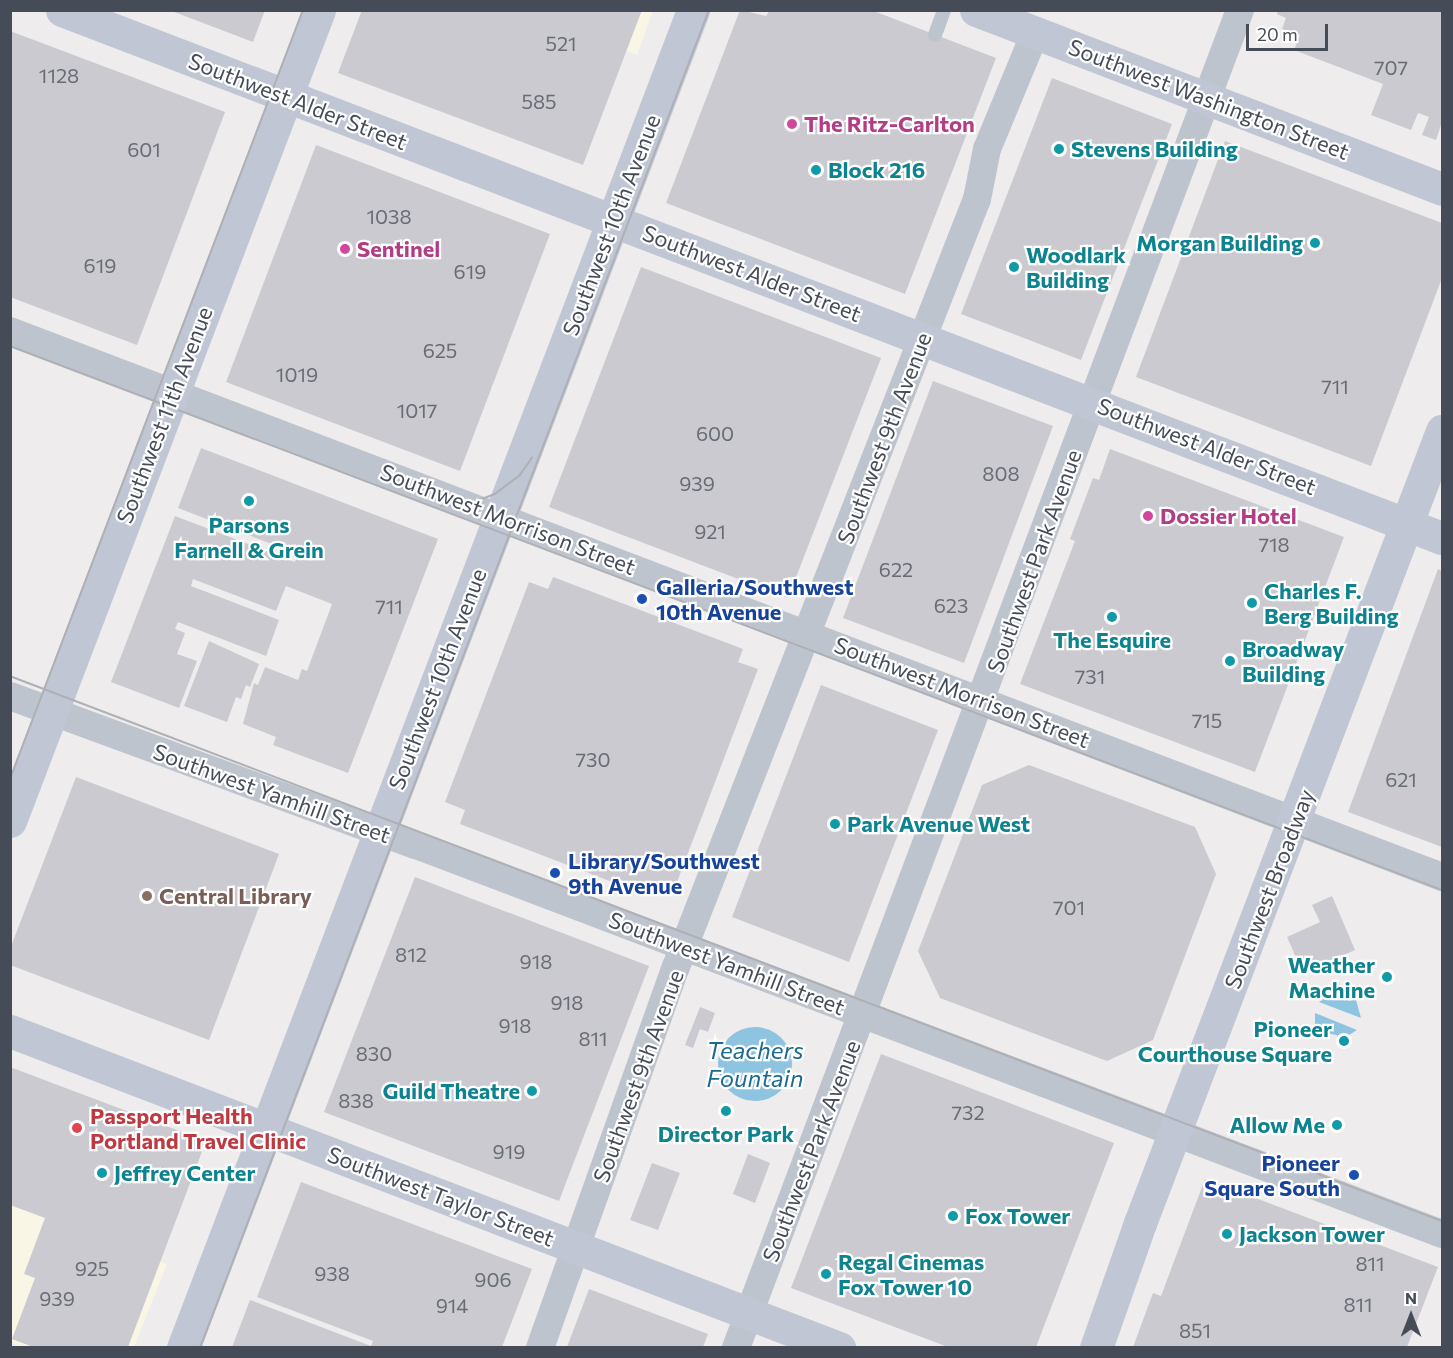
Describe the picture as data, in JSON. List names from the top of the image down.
{
  "streets": {
    "street": [
      "Southwest Washington Street",
      "Southwest Alder Street",
      "Southwest 10th Avenue",
      "Southwest 11th Avenue",
      "Southwest 9th Avenue",
      "Southwest Morrison Street",
      "Southwest Park Avenue",
      "Southwest Yamhill Street",
      "Southwest Broadway",
      "Southwest Taylor Street"
    ]
  },
  "crossings": [
    ["Southwest Washington Street", "Southwest 9th Avenue"],
    ["Southwest Washington Street", "Southwest Park Avenue"],
    ["Southwest Alder Street", "Southwest 10th Avenue"],
    ["Southwest Alder Street", "Southwest 11th Avenue"],
    ["Southwest Alder Street", "Southwest 9th Avenue"],
    ["Southwest Alder Street", "Southwest Park Avenue"],
    ["Southwest Alder Street", "Southwest Broadway"],
    ["Southwest 10th Avenue", "Southwest Morrison Street"],
    ["Southwest 10th Avenue", "Southwest Yamhill Street"],
    ["Southwest 10th Avenue", "Southwest Taylor Street"],
    ["Southwest 11th Avenue", "Southwest Morrison Street"],
    ["Southwest 11th Avenue", "Southwest Yamhill Street"],
    ["Southwest 9th Avenue", "Southwest Morrison Street"],
    ["Southwest 9th Avenue", "Southwest Yamhill Street"],
    ["Southwest 9th Avenue", "Southwest Taylor Street"],
    ["Southwest Morrison Street", "Southwest Park Avenue"],
    ["Southwest Morrison Street", "Southwest Broadway"],
    ["Southwest Park Avenue", "Southwest Yamhill Street"],
    ["Southwest Park Avenue", "Southwest Taylor Street"],
    ["Southwest Yamhill Street", "Southwest Broadway"]
  ],
  "water": ["Teachers Fountain"],
  "places": [
    "The Ritz-Carlton",
    "Stevens Building",
    "Block 216",
    "Morgan Building",
    "Sentinel",
    "Woodlark Building",
    "Parsons Farnell & Grein",
    "Dossier Hotel",
    "Galleria/Southwest 10th Avenue",
    "Charles F. Berg Building",
    "The Esquire",
    "Broadway Building",
    "Park Avenue West",
    "Library/Southwest 9th Avenue",
    "Central Library",
    "Weather Machine",
    "Pioneer Courthouse Square",
    "Guild Theatre",
    "Director Park",
    "Allow Me",
    "Passport Health Portland Travel Clinic",
    "Jeffrey Center",
    "Pioneer Square South",
    "Fox Tower",
    "Jackson Tower",
    "Regal Cinemas Fox Tower 10"
  ],
  "house_numbers": [
    "521",
    "707",
    "1128",
    "585",
    "601",
    "1038",
    "619",
    "619",
    "625",
    "1019",
    "711",
    "1017",
    "600",
    "808",
    "939",
    "921",
    "718",
    "622",
    "623",
    "711",
    "731",
    "715",
    "730",
    "621",
    "701",
    "812",
    "918",
    "918",
    "918",
    "811",
    "830",
    "838",
    "732",
    "919",
    "811",
    "925",
    "938",
    "906",
    "939",
    "811",
    "914",
    "851"
  ],
  "scale_bar": "20 m",
  "north": "top"
}
